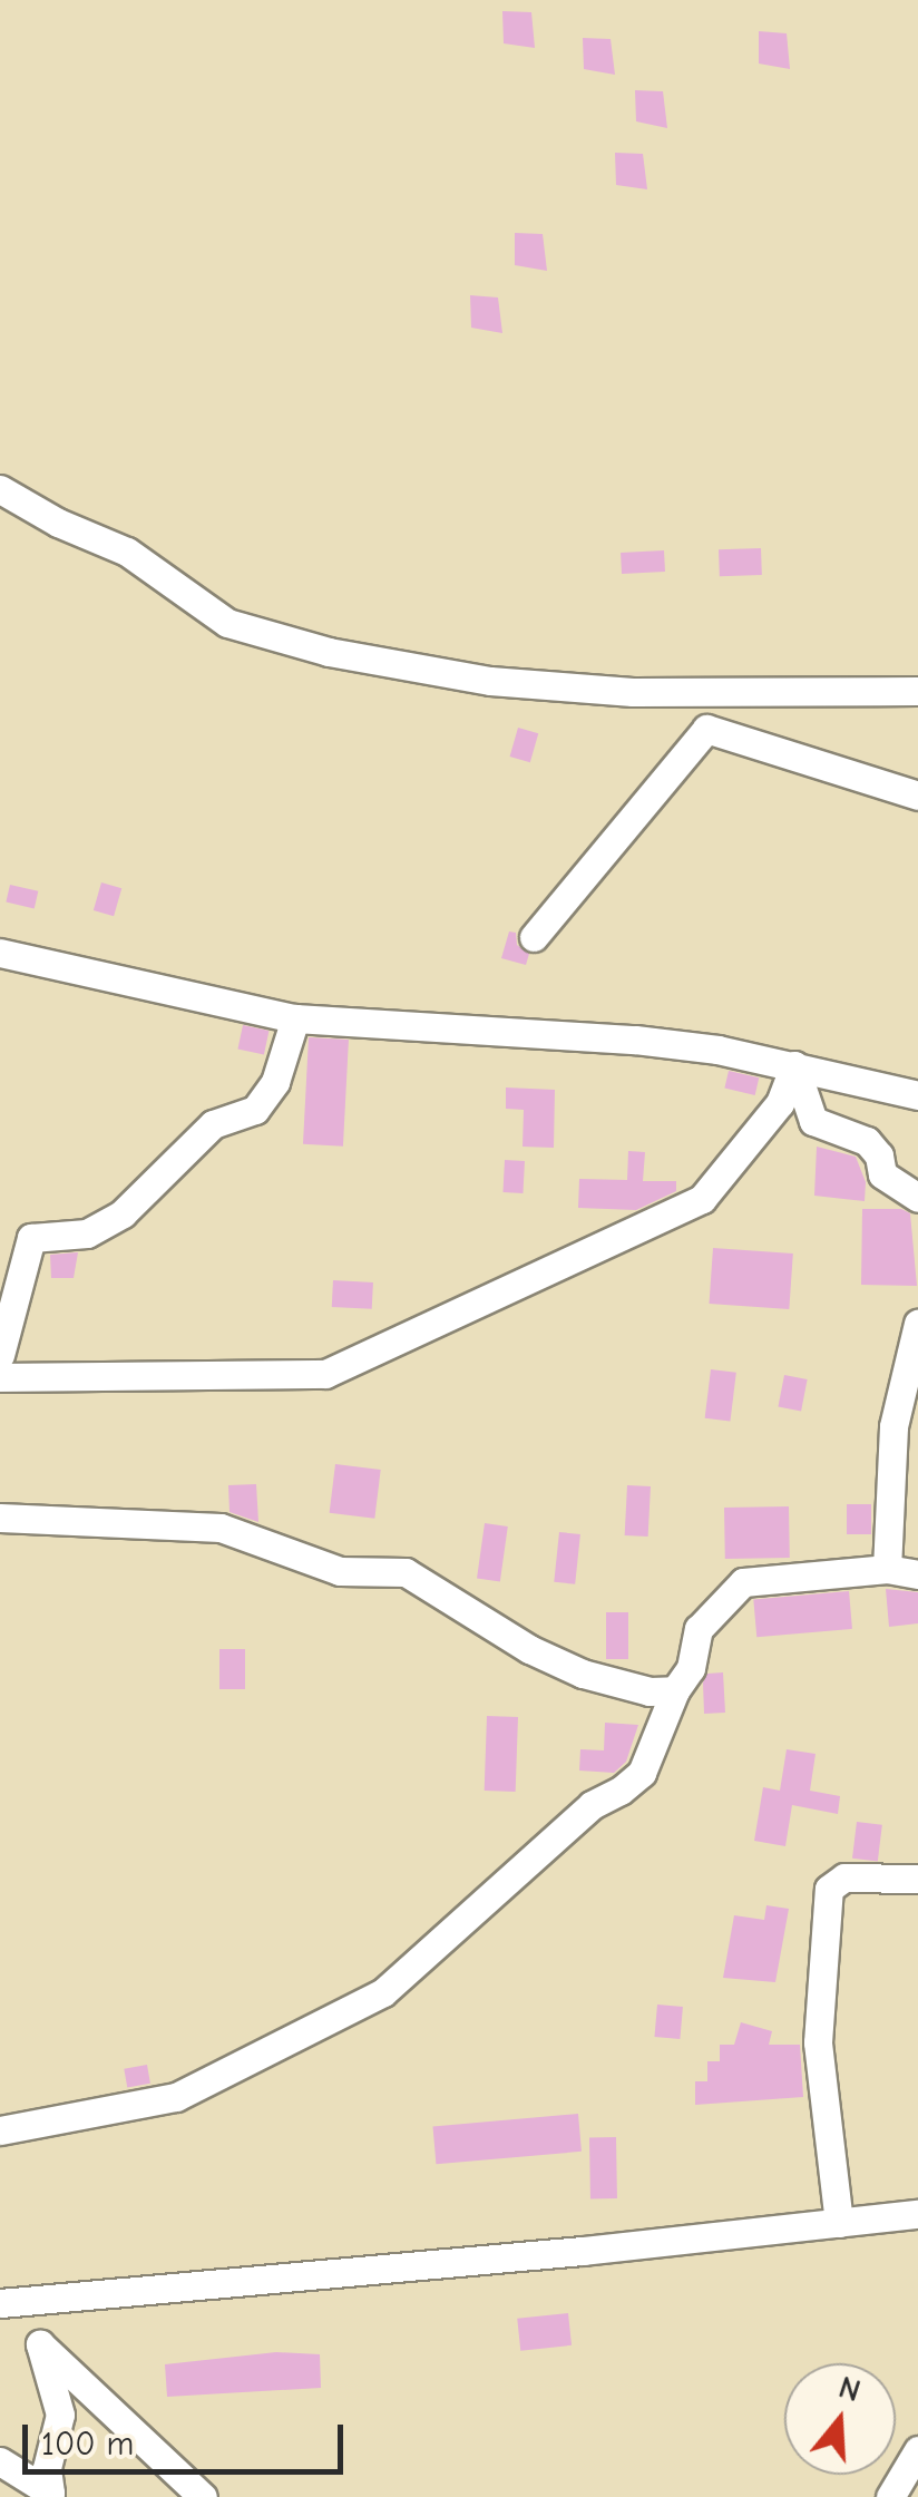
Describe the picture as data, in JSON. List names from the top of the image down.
{
  "scale_bar": "100 m",
  "north": "top"
}
